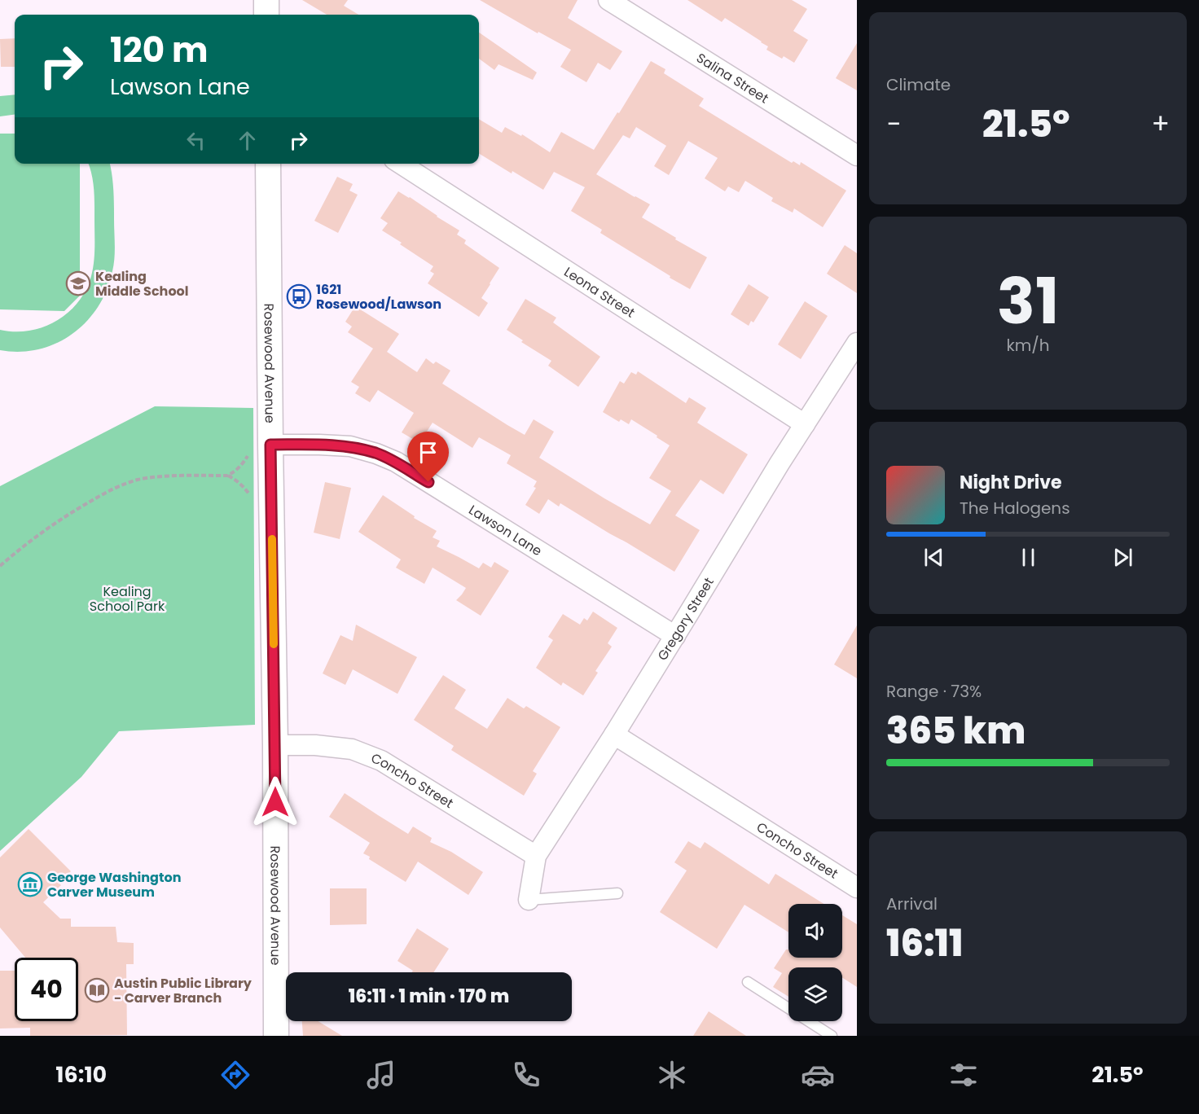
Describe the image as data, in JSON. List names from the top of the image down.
{
  "streets": {
    "street": [
      "Salina Street",
      "Leona Street",
      "Rosewood Avenue",
      "Lawson Lane",
      "Gregory Street",
      "Concho Street"
    ]
  },
  "crossings": [
    ["Leona Street", "Gregory Street"],
    ["Rosewood Avenue", "Lawson Lane"],
    ["Rosewood Avenue", "Concho Street"],
    ["Lawson Lane", "Gregory Street"],
    ["Gregory Street", "Concho Street"]
  ],
  "parks": ["Kealing School Park"],
  "places": {
    "school or university": ["Kealing Middle School"],
    "bus stop": ["1621 Rosewood/Lawson"],
    "museum": ["George Washington Carver Museum"],
    "library": ["Austin Public Library - Carver Branch"]
  },
  "page": {
    "tile": [
      "Climate",
      ["31", "km/h"],
      ["Range · 73%", "365 km"],
      ["Arrival", "16:11"]
    ],
    "turn": ["120 m", "Lawson Lane"],
    "heat": ["−", "21.5°", "+"],
    "song": ["Night Drive", "The Halogens"],
    "limit": "40",
    "trip": "16:11 · 1 min · 170 m",
    "tabs": ["16:10", "21.5°"]
  }
}
